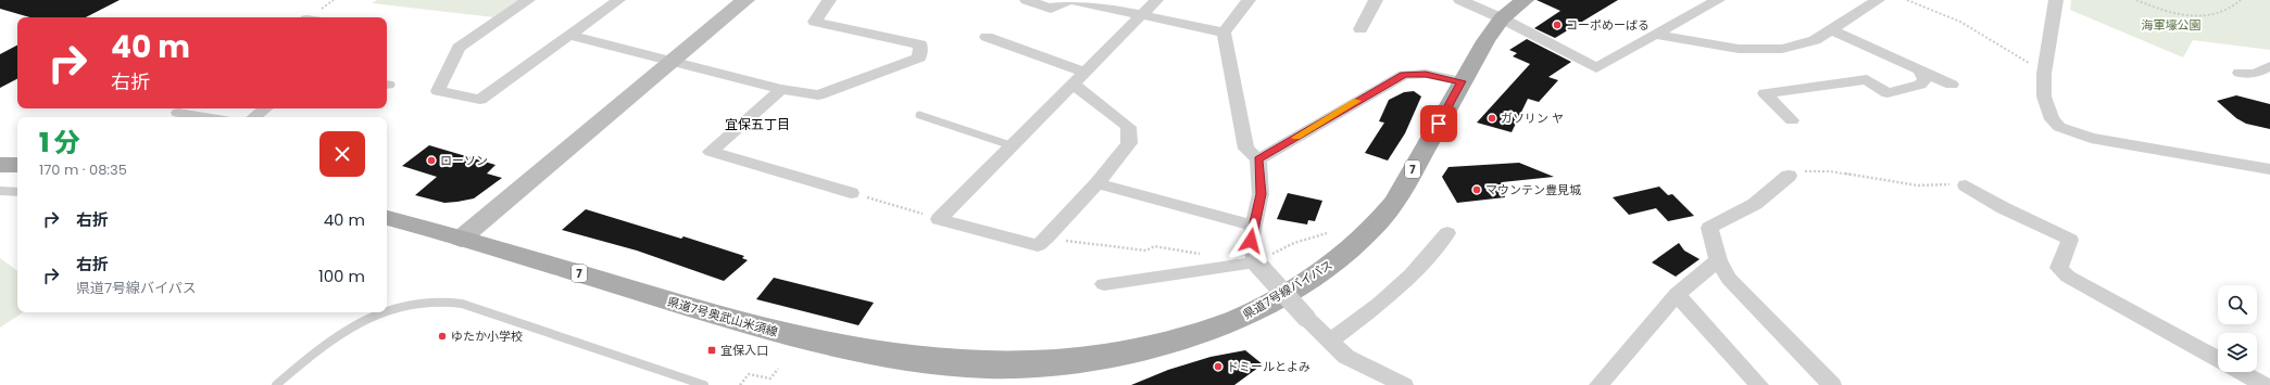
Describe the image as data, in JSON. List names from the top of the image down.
{
  "streets": {
    "main road": ["7", "県道7号線バイパス", "県道7号奥武山米須線"]
  },
  "crossings": [
    ["県道7号線バイパス", "県道7号奥武山米須線"]
  ],
  "districts": ["宜保五丁目"],
  "parks": ["海軍壕公園"],
  "places": {
    "other": [
      "コーポめーばる",
      "ガソリン ヤ",
      "ローソン",
      "マウンテン豊見城",
      "ゆたか小学校",
      "ドミールとよみ"
    ],
    "transit": ["宜保入口"]
  },
  "page": {
    "turn": ["40 m", "右折"],
    "heading": ["1 分", "170 m · 08:35"],
    "list": [
      {
        "name": "右折",
        "value": "40 m"
      },
      {
        "name": "右折",
        "note": "県道7号線バイパス",
        "value": "100 m"
      }
    ]
  }
}
